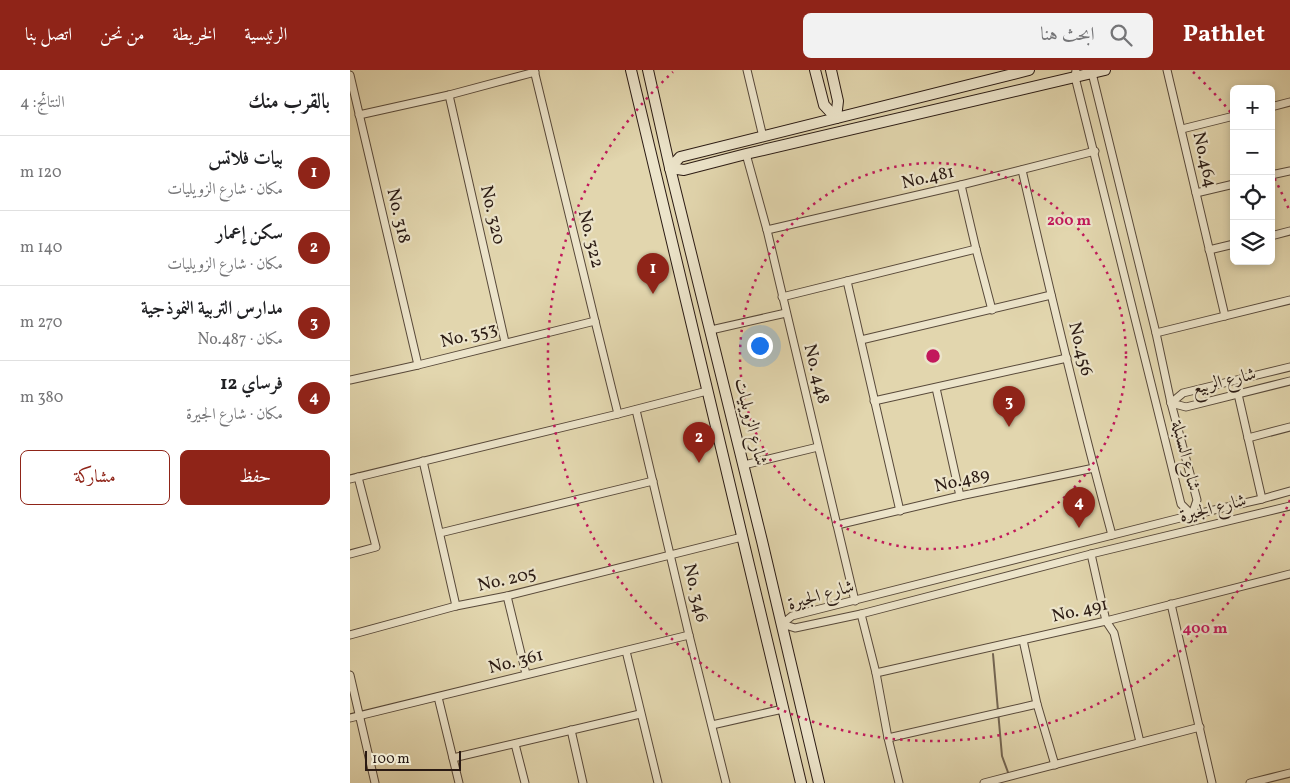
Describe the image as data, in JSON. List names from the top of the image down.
{
  "streets": {
    "street": [
      "No.464",
      "No.481",
      "No. 320",
      "No. 318",
      "No. 322",
      "No. 353",
      "No.456",
      "No. 448",
      "شارع الربيع",
      "شارع الزويليات",
      "شارع السنبلة",
      "No.489",
      "شارع الجيرة",
      "No. 205",
      "No. 346",
      "No. 491",
      "No. 361"
    ]
  },
  "crossings": [
    ["No.481", "No.456"],
    ["No.481", "No. 448"],
    ["No.481", "شارع السنبلة"],
    ["No. 320", "No. 353"],
    ["No. 318", "No. 353"],
    ["No. 322", "No. 353"],
    ["No.456", "No.489"],
    ["No.456", "شارع الجيرة"],
    ["No. 448", "No.489"],
    ["No. 448", "شارع الجيرة"],
    ["شارع الربيع", "شارع السنبلة"],
    ["شارع الزويليات", "شارع الجيرة"],
    ["شارع الزويليات", "No. 205"],
    ["شارع السنبلة", "شارع الجيرة"],
    ["No. 205", "No. 346"],
    ["No. 346", "No. 361"]
  ],
  "scale_bar": "100 m",
  "page": {
    "header": "Pathlet",
    "search": "ابحث هنا",
    "nav": [
      "الرئيسية",
      "الخريطة",
      "من نحن",
      "اتصل بنا"
    ],
    "heading": ["بالقرب منك", "النتائج: 4"],
    "map_buttons": ["+", "−"],
    "list": [
      {
        "mark": "1",
        "name": "بيات فلاتس",
        "note": "مكان · شارع الزويليات",
        "value": "120 m"
      },
      {
        "mark": "2",
        "name": "سكن إعمار",
        "note": "مكان · شارع الزويليات",
        "value": "140 m"
      },
      {
        "mark": "3",
        "name": "مدارس التربية النموذجية",
        "note": "مكان · No.487",
        "value": "270 m"
      },
      {
        "mark": "4",
        "name": "فرساي 12",
        "note": "مكان · شارع الجيرة",
        "value": "380 m"
      }
    ],
    "pins": [
      "1",
      "3",
      "2",
      "4"
    ],
    "buttons": ["حفظ", "مشاركة"],
    "scale": "100 m"
  },
  "rings": ["200 m", "400 m"]
}
